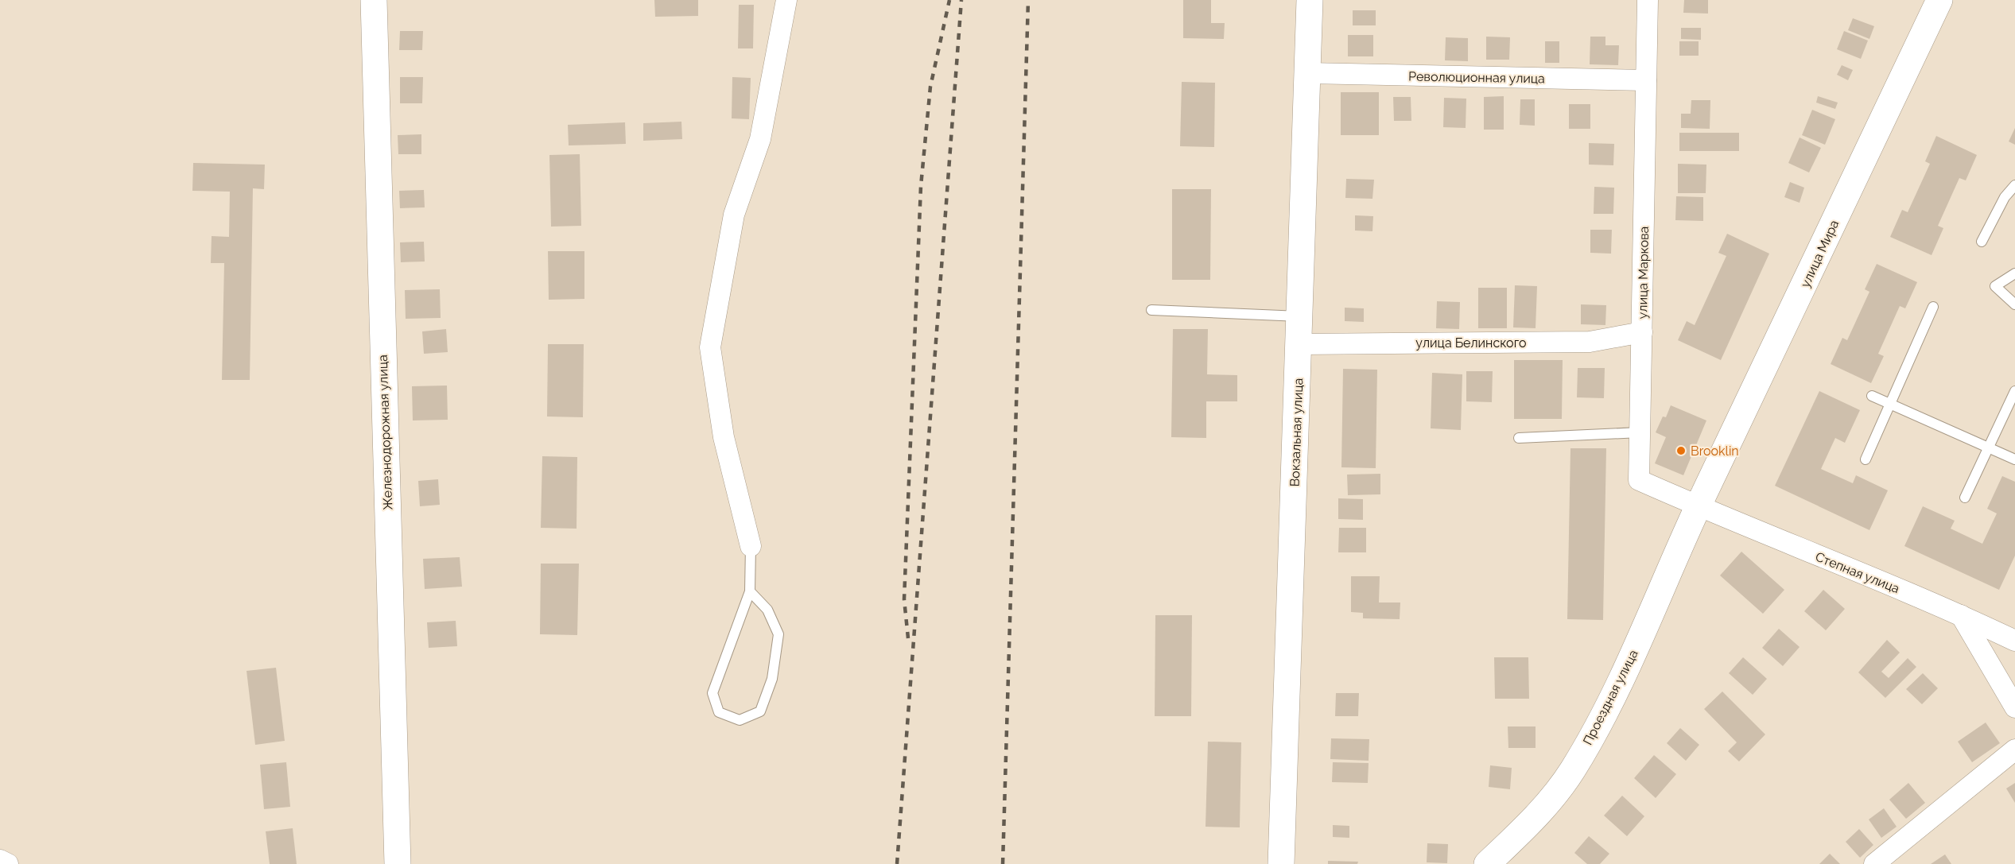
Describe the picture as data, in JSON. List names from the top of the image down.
{
  "streets": {
    "street": [
      "Революционная улица",
      "улица Мира",
      "улица Маркова",
      "улица Белинского",
      "Железнодорожная улица",
      "Вокзальная улица",
      "Степная улица",
      "Проездная улица"
    ]
  },
  "crossings": [
    ["Революционная улица", "улица Маркова"],
    ["Революционная улица", "Вокзальная улица"],
    ["улица Мира", "улица Маркова"],
    ["улица Мира", "Степная улица"],
    ["улица Мира", "Проездная улица"],
    ["улица Маркова", "улица Белинского"],
    ["улица Маркова", "Степная улица"],
    ["улица Маркова", "Проездная улица"],
    ["улица Белинского", "Вокзальная улица"],
    ["Степная улица", "Проездная улица"]
  ],
  "places": ["Brooklin"]
}
